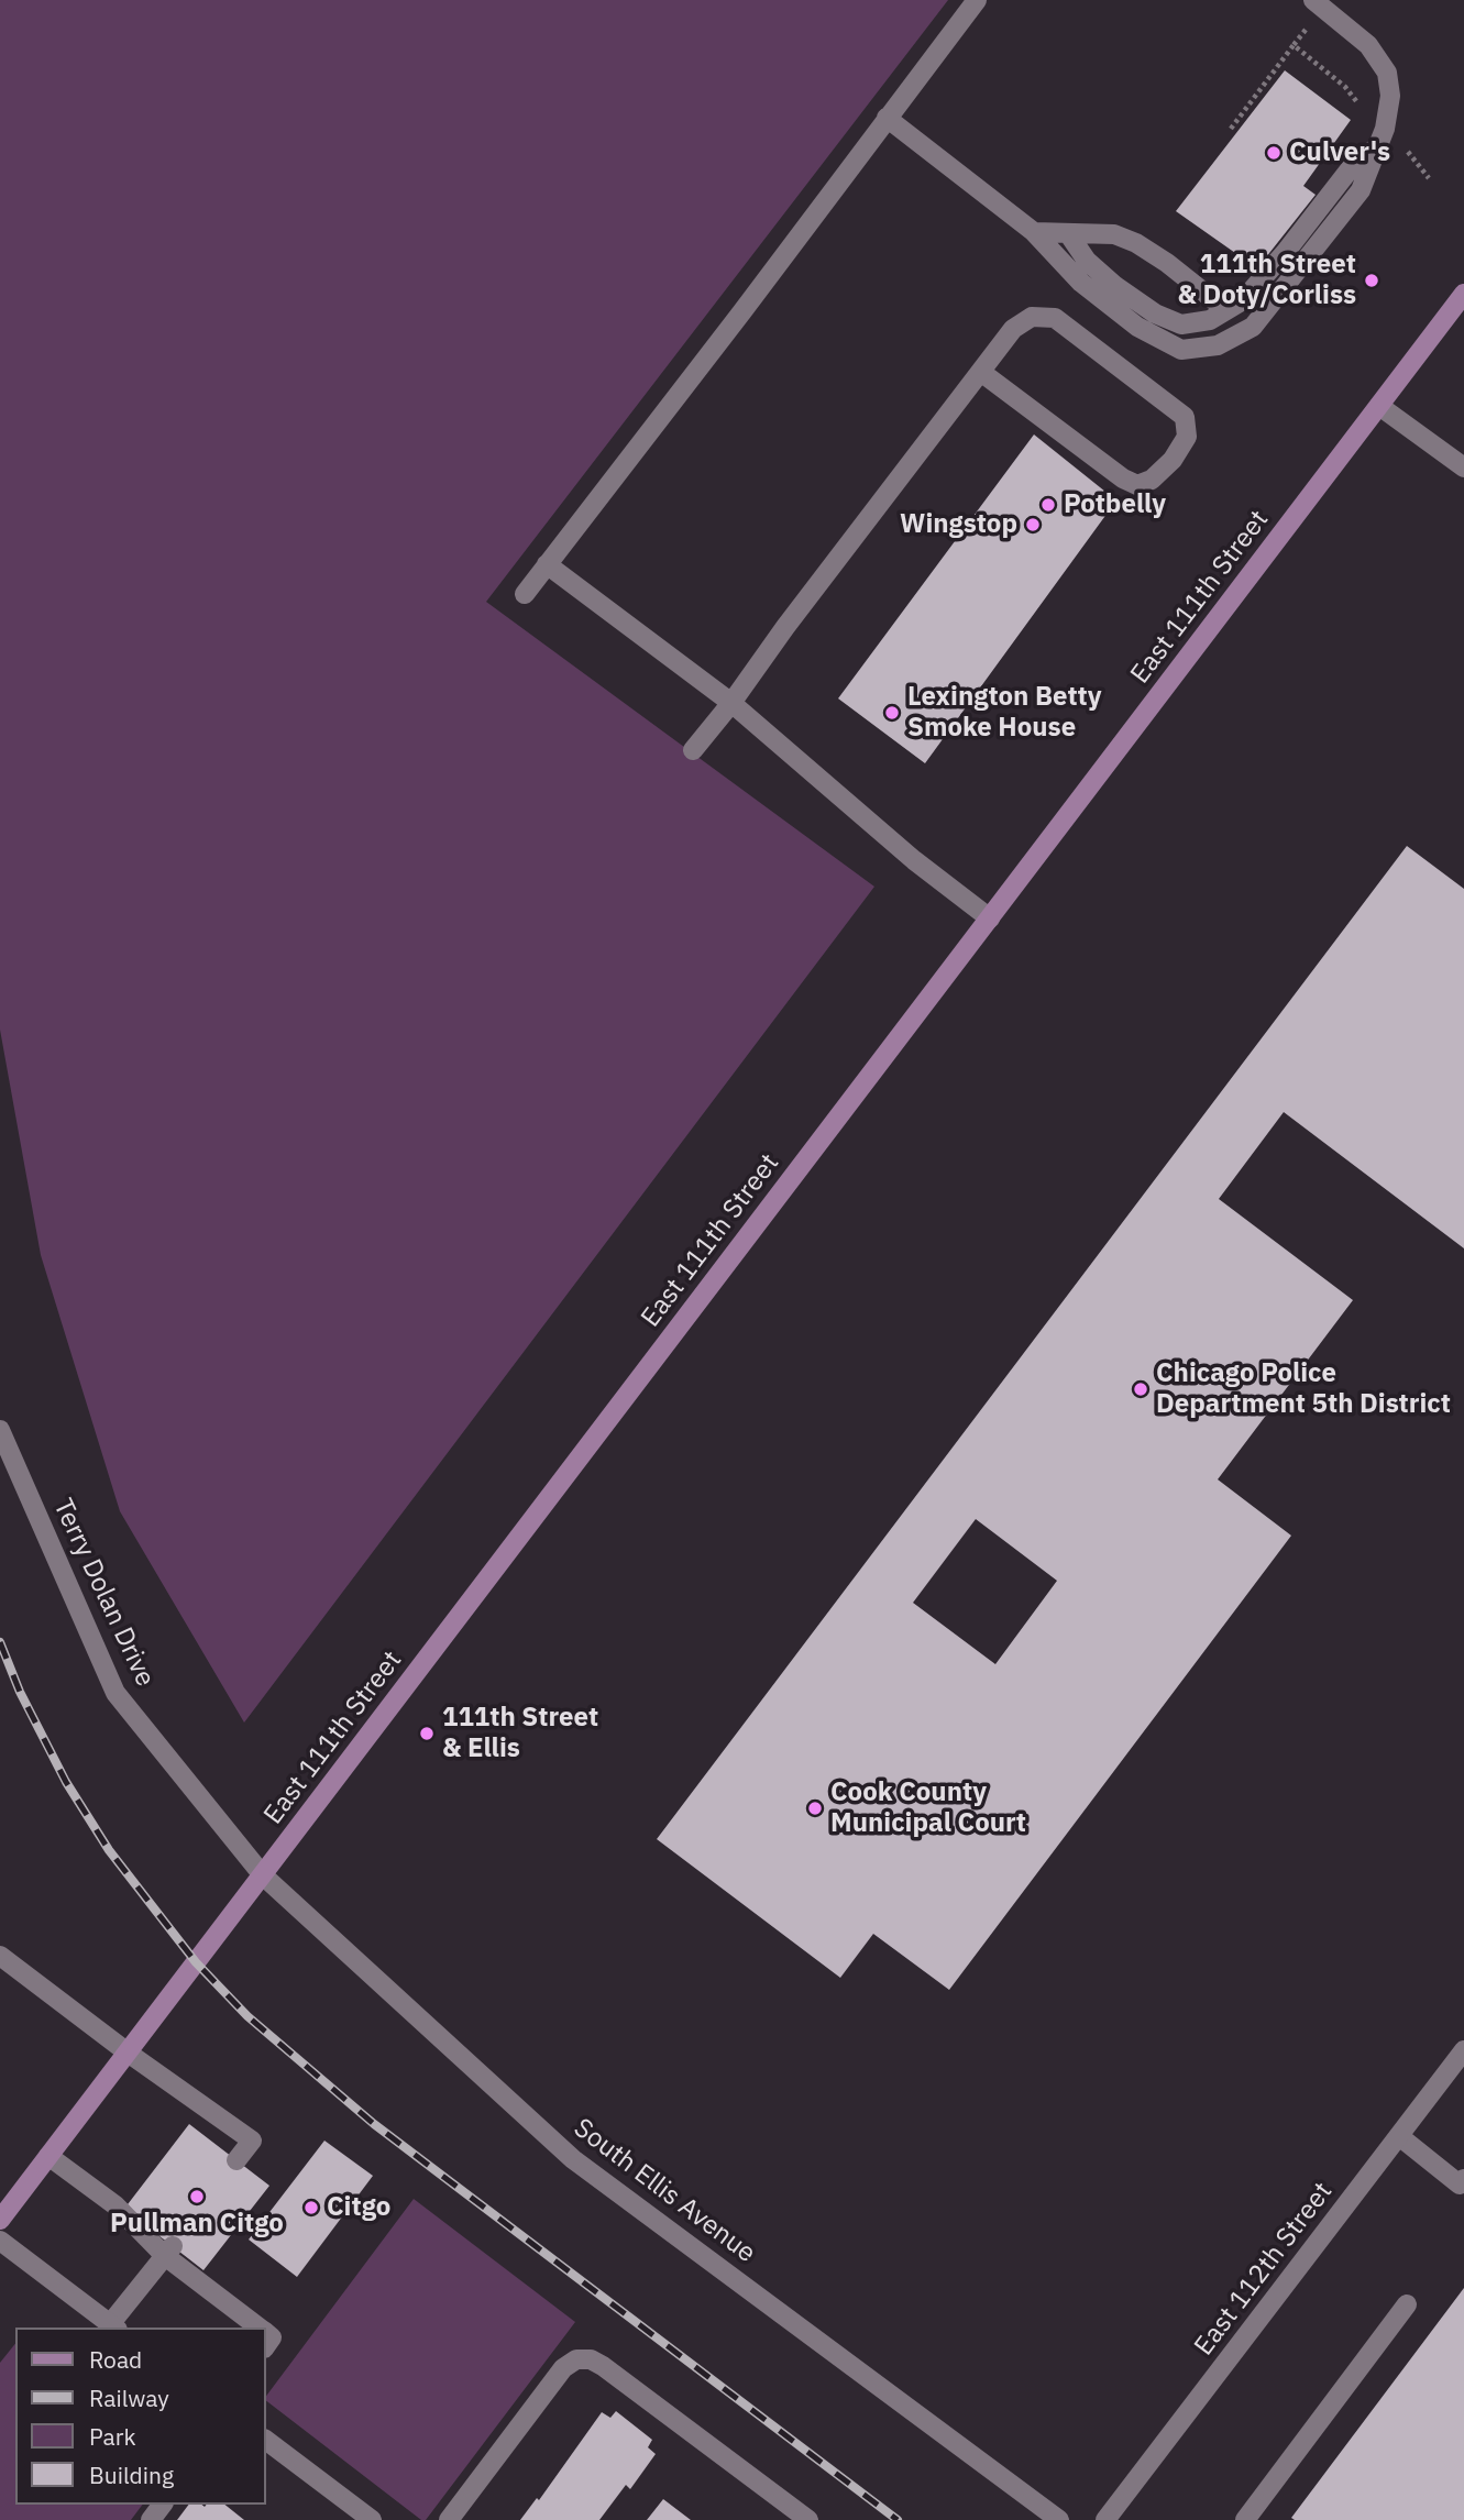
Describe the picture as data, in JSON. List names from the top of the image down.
{
  "streets": {
    "main road": ["East 111th Street"],
    "street": ["Terry Dolan Drive", "South Ellis Avenue", "East 112th Street"]
  },
  "crossings": [
    ["East 111th Street", "Terry Dolan Drive"],
    ["East 111th Street", "South Ellis Avenue"],
    ["Terry Dolan Drive", "South Ellis Avenue"]
  ],
  "places": [
    "Culver's",
    "111th Street & Doty/Corliss",
    "Potbelly",
    "Wingstop",
    "Lexington Betty Smoke House",
    "Chicago Police Department 5th District",
    "111th Street & Ellis",
    "Cook County Municipal Court",
    "Pullman Citgo",
    "Citgo"
  ],
  "legend": [
    "Road",
    "Railway",
    "Park",
    "Building"
  ]
}
